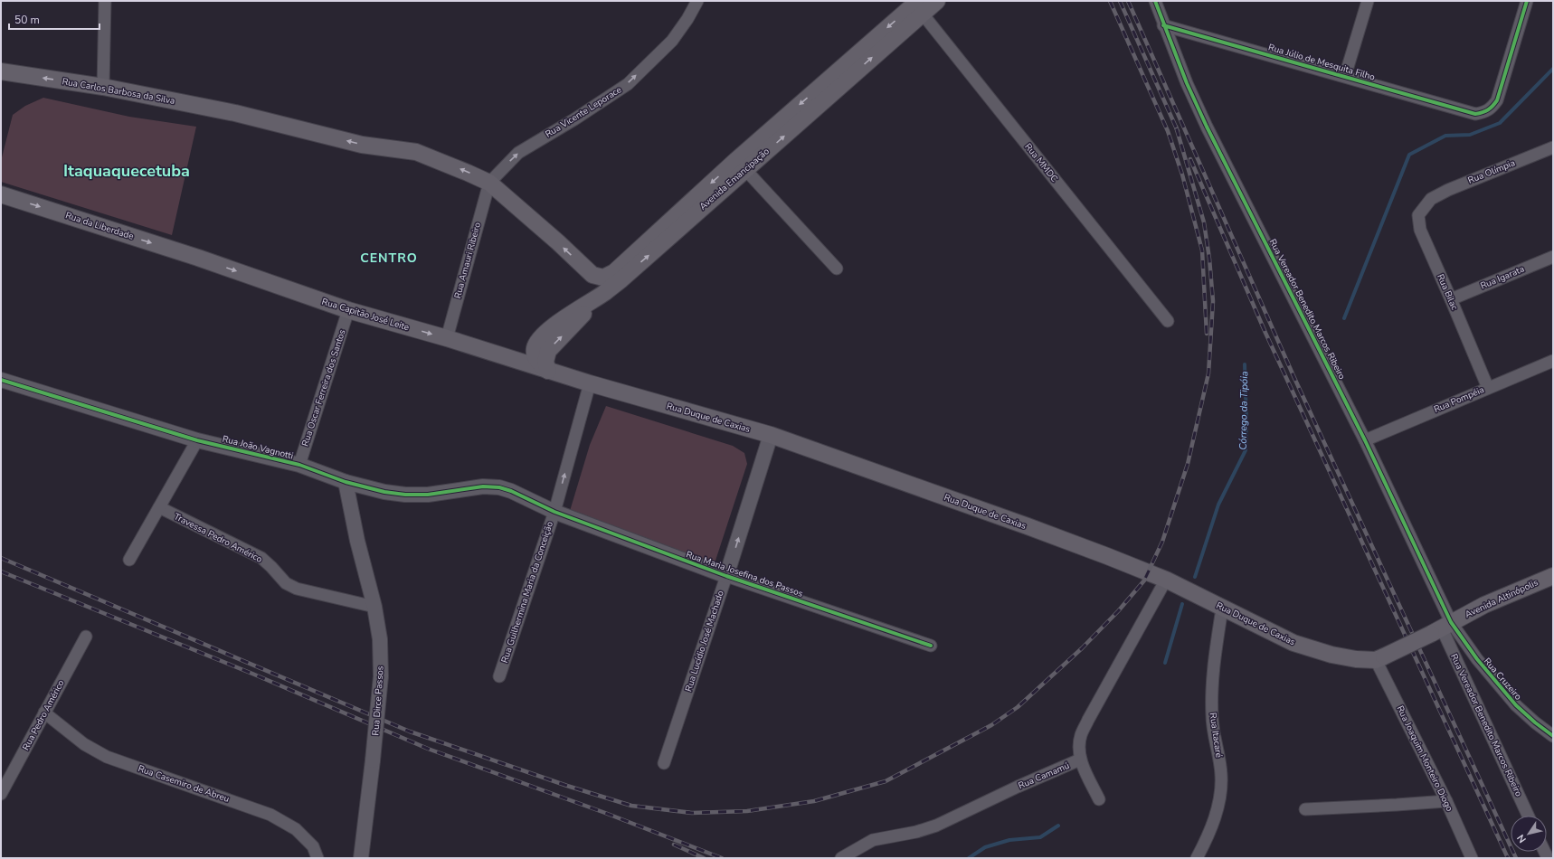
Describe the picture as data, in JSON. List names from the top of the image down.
{
  "streets": {
    "main road": [
      "Rua Carlos Barbosa da Silva",
      "Avenida Emancipação",
      "Rua da Liberdade",
      "Rua Capitão José Leite",
      "Rua Duque de Caxias",
      "Avenida Altinópolis"
    ],
    "street": [
      "Rua Júlio de Mesquita Filho",
      "Rua Vicente Leporace",
      "Rua MMDC",
      "Rua Olímpia",
      "Rua Amauri Ribeiro",
      "Rua Igarata",
      "Rua Bilac",
      "Rua Vereador Benedito Marcos Ribeiro",
      "Rua Oscar Ferreira dos Santos",
      "Rua Pompéia",
      "Rua João Vagnotti",
      "Travessa Pedro Américo",
      "Rua Maria Josefina dos Passos",
      "Rua Guilhermina Maria da Conceição",
      "Rua Lucídio José Machado",
      "Rua Cruzeiro",
      "Rua Dirce Passos",
      "Rua Pedro Américo",
      "Rua Itacaré",
      "Rua Joaquim Monteiro Diogo",
      "Rua Camamú",
      "Rua Casemiro de Abreu"
    ]
  },
  "crossings": [
    ["Rua Júlio de Mesquita Filho", "Rua Vereador Benedito Marcos Ribeiro"],
    ["Rua Carlos Barbosa da Silva", "Rua Vicente Leporace"],
    ["Rua Carlos Barbosa da Silva", "Avenida Emancipação"],
    ["Rua Carlos Barbosa da Silva", "Rua Amauri Ribeiro"],
    ["Rua Vicente Leporace", "Rua Amauri Ribeiro"],
    ["Rua MMDC", "Avenida Emancipação"],
    ["Rua Olímpia", "Rua Bilac"],
    ["Avenida Emancipação", "Rua Capitão José Leite"],
    ["Rua da Liberdade", "Rua Capitão José Leite"],
    ["Rua Amauri Ribeiro", "Rua Capitão José Leite"],
    ["Rua Igarata", "Rua Bilac"],
    ["Rua Bilac", "Rua Pompéia"],
    ["Rua Vereador Benedito Marcos Ribeiro", "Rua Pompéia"],
    ["Rua Vereador Benedito Marcos Ribeiro", "Rua Duque de Caxias"],
    ["Rua Vereador Benedito Marcos Ribeiro", "Avenida Altinópolis"],
    ["Rua Vereador Benedito Marcos Ribeiro", "Rua Cruzeiro"],
    ["Rua Capitão José Leite", "Rua Oscar Ferreira dos Santos"],
    ["Rua Capitão José Leite", "Rua Duque de Caxias"],
    ["Rua Oscar Ferreira dos Santos", "Rua João Vagnotti"],
    ["Rua Duque de Caxias", "Rua Guilhermina Maria da Conceição"],
    ["Rua Duque de Caxias", "Avenida Altinópolis"],
    ["Rua Duque de Caxias", "Rua Lucídio José Machado"],
    ["Rua Duque de Caxias", "Rua Cruzeiro"],
    ["Rua Duque de Caxias", "Rua Itacaré"],
    ["Rua Duque de Caxias", "Rua Joaquim Monteiro Diogo"],
    ["Rua Duque de Caxias", "Rua Camamú"],
    ["Rua João Vagnotti", "Rua Maria Josefina dos Passos"],
    ["Rua João Vagnotti", "Rua Guilhermina Maria da Conceição"],
    ["Rua João Vagnotti", "Rua Dirce Passos"],
    ["Travessa Pedro Américo", "Rua Dirce Passos"],
    ["Rua Maria Josefina dos Passos", "Rua Guilhermina Maria da Conceição"],
    ["Rua Maria Josefina dos Passos", "Rua Lucídio José Machado"],
    ["Avenida Altinópolis", "Rua Cruzeiro"],
    ["Rua Pedro Américo", "Rua Casemiro de Abreu"]
  ],
  "one_way": [
    "Rua Carlos Barbosa da Silva",
    "Rua Vicente Leporace",
    "Rua da Liberdade",
    "Rua Capitão José Leite",
    "Rua Guilhermina Maria da Conceição",
    "Rua Lucídio José Machado"
  ],
  "districts": ["Itaquaquecetuba", "CENTRO"],
  "water": ["Córrego da Tipóia"],
  "scale_bar": "50 m",
  "north": "bottom left"
}
